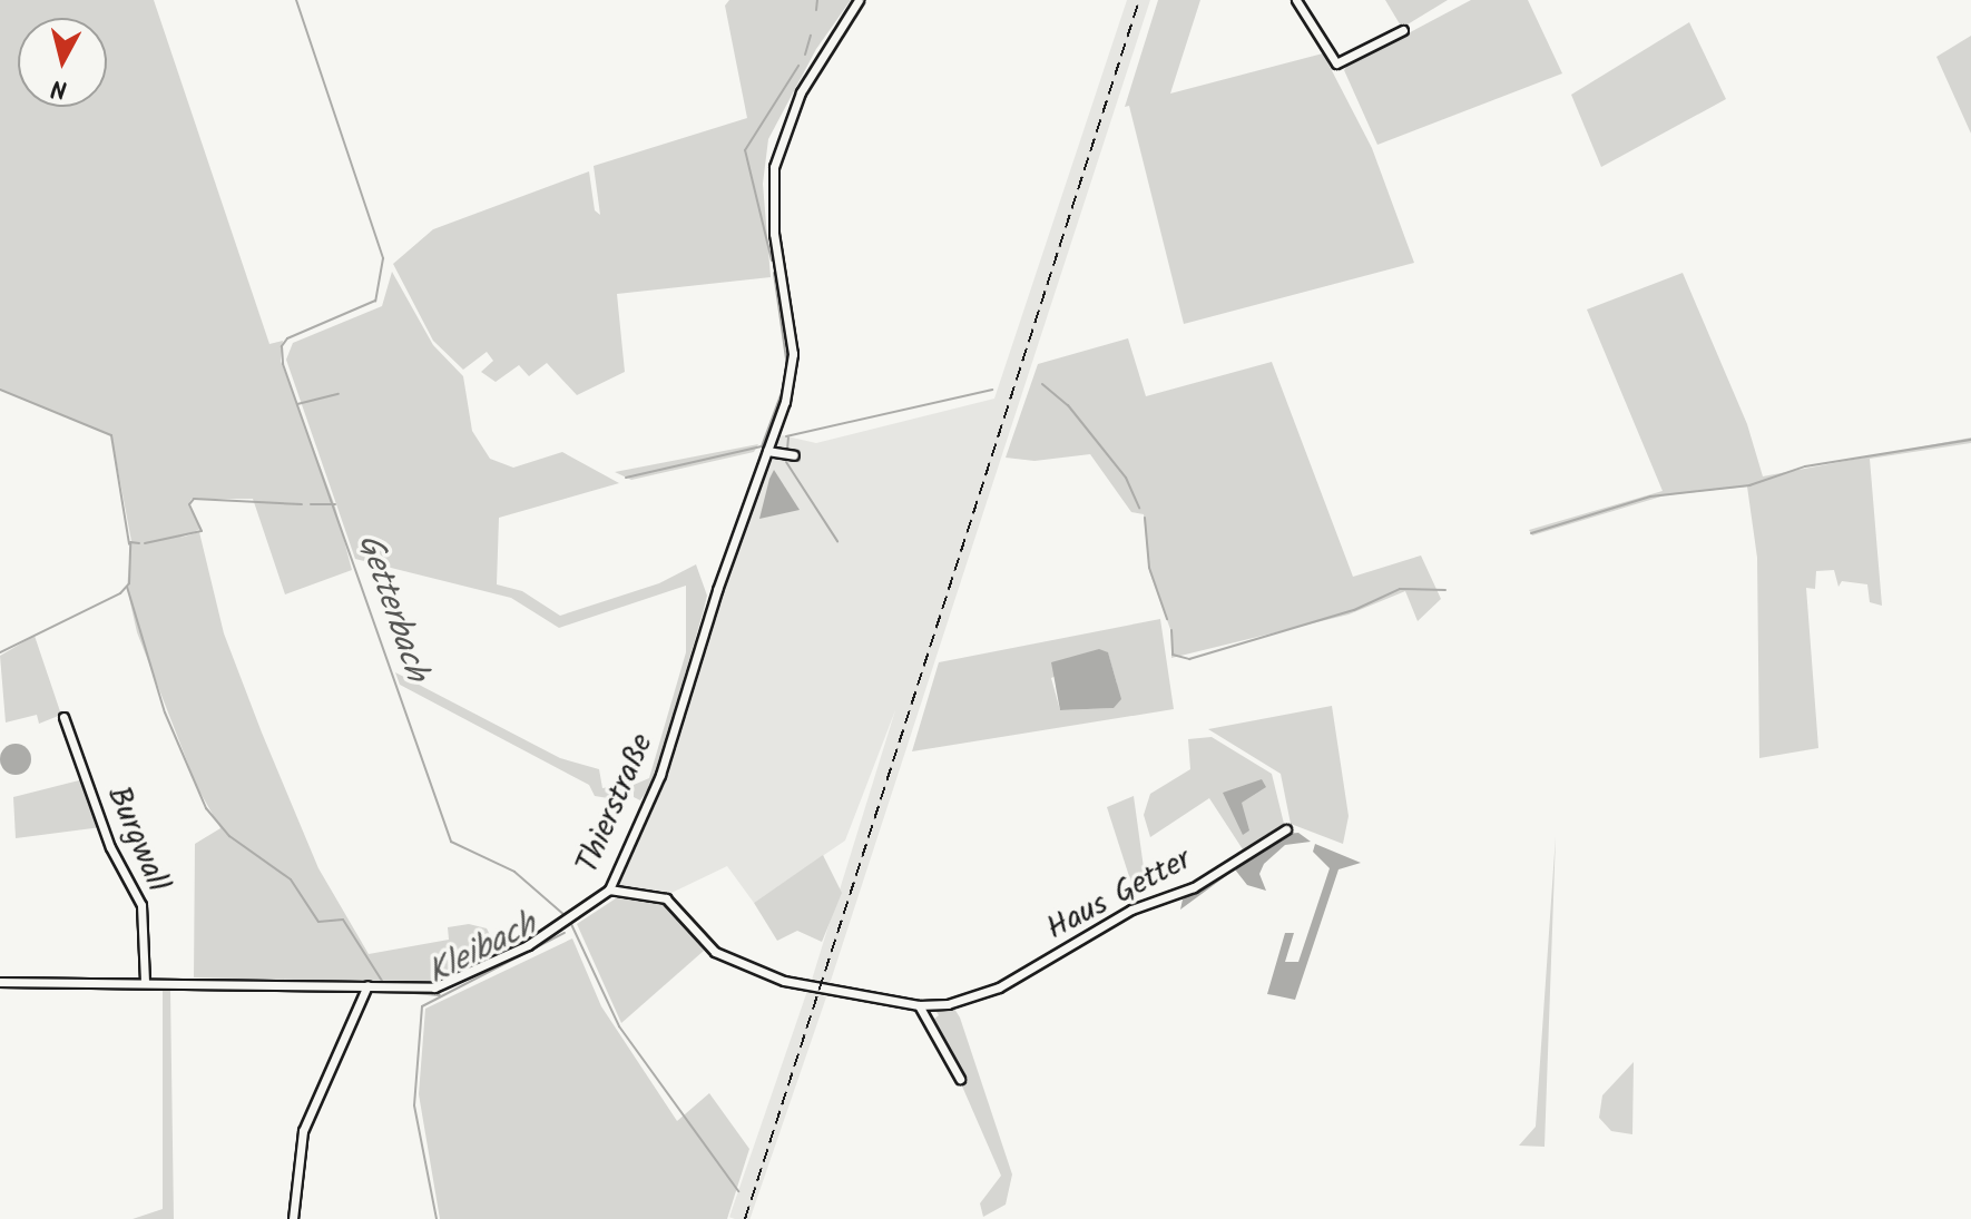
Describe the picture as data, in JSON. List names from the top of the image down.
{
  "streets": {
    "street": ["Thierstraße", "Burgwall", "Haus Getter"]
  },
  "crossings": [
    ["Thierstraße", "Haus Getter"]
  ],
  "water": ["Getterbach", "Kleibach"],
  "north": "bottom"
}
